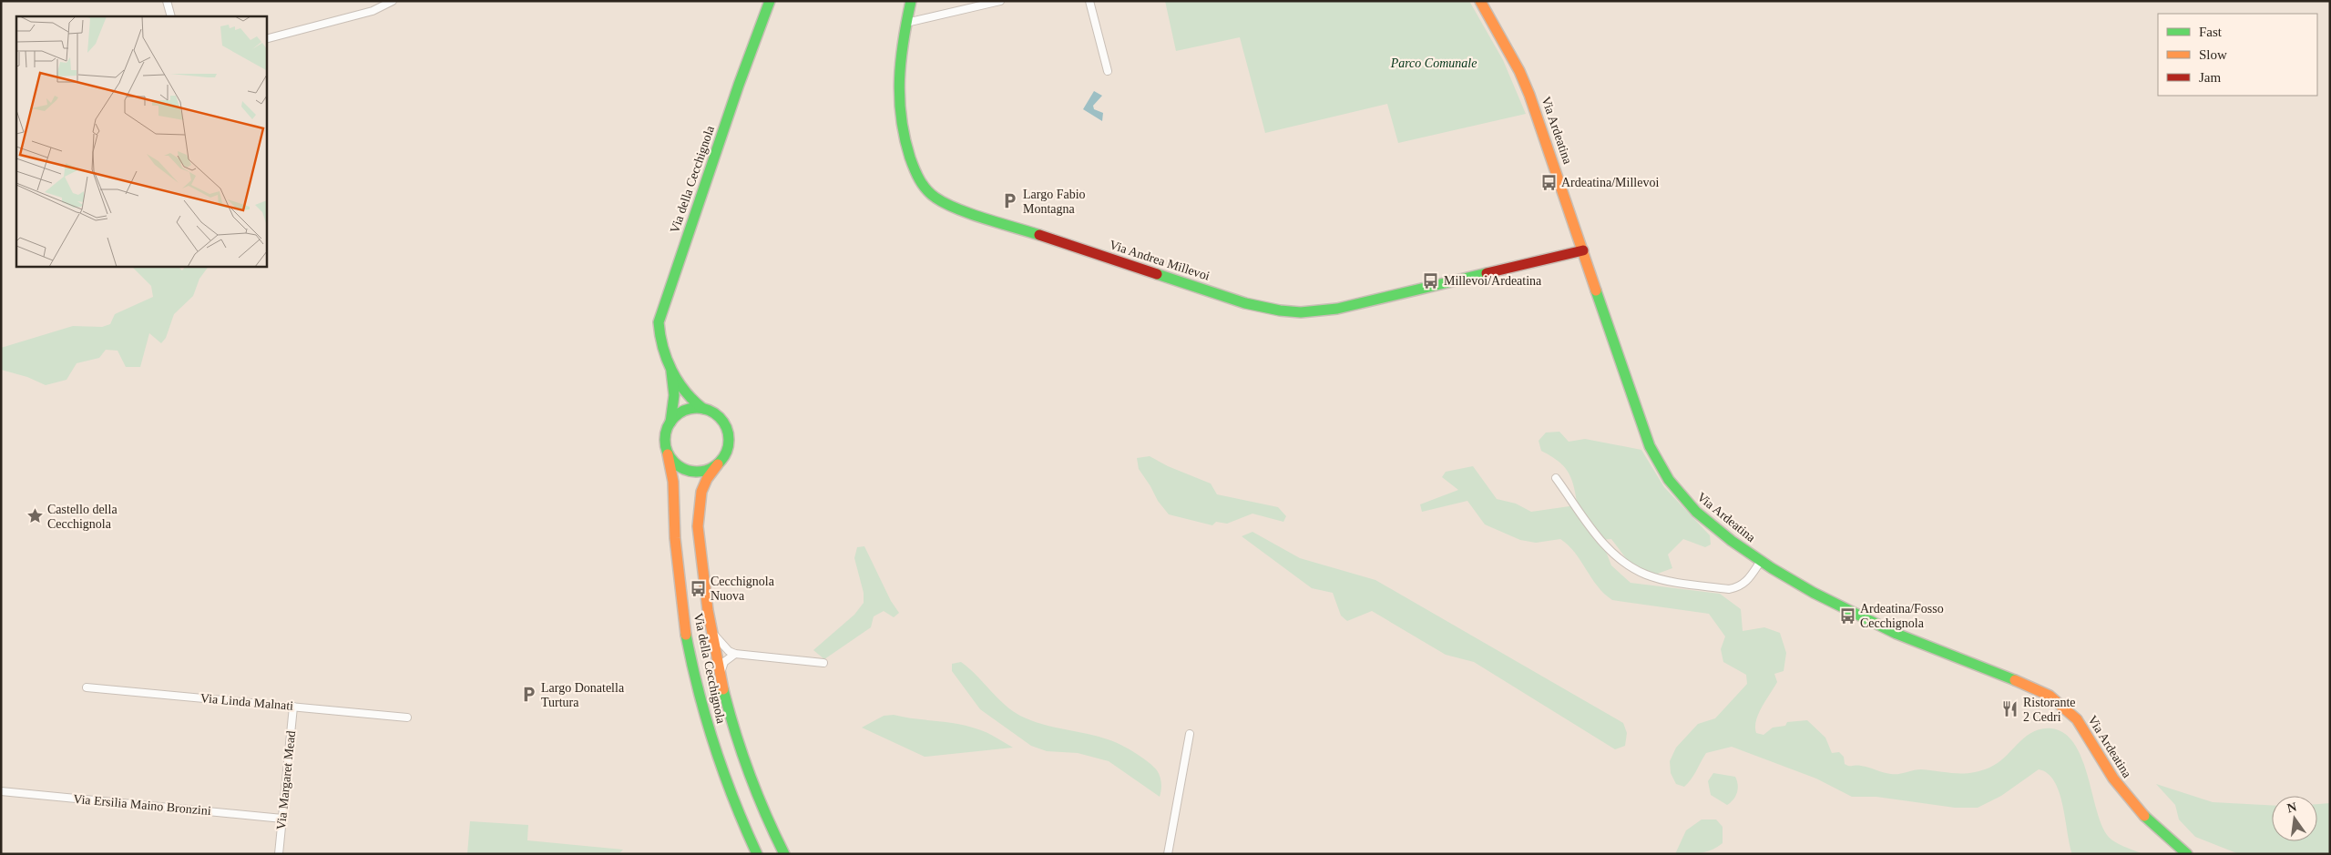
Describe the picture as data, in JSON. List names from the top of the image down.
{
  "streets": {
    "street": [
      "Via Ardeatina",
      "Via della Cecchignola",
      "Via Andrea Millevoi",
      "Via Linda Malnati",
      "Via Margaret Mead",
      "Via Ersilia Maino Bronzini"
    ]
  },
  "crossings": [
    ["Via Ardeatina", "Via Andrea Millevoi"],
    ["Via Linda Malnati", "Via Margaret Mead"],
    ["Via Margaret Mead", "Via Ersilia Maino Bronzini"]
  ],
  "parks": ["Parco Comunale"],
  "places": {
    "bus stop": [
      "Ardeatina/Millevoi",
      "Millevoi/Ardeatina",
      "Cecchignola Nuova",
      "Ardeatina/Fosso Cecchignola"
    ],
    "parking": ["Largo Fabio Montagna", "Largo Donatella Turtura"],
    "place": ["Castello della Cecchignola"],
    "restaurant": ["Ristorante 2 Cedri"]
  },
  "legend": ["Fast", "Slow", "Jam"],
  "north": "top"
}
